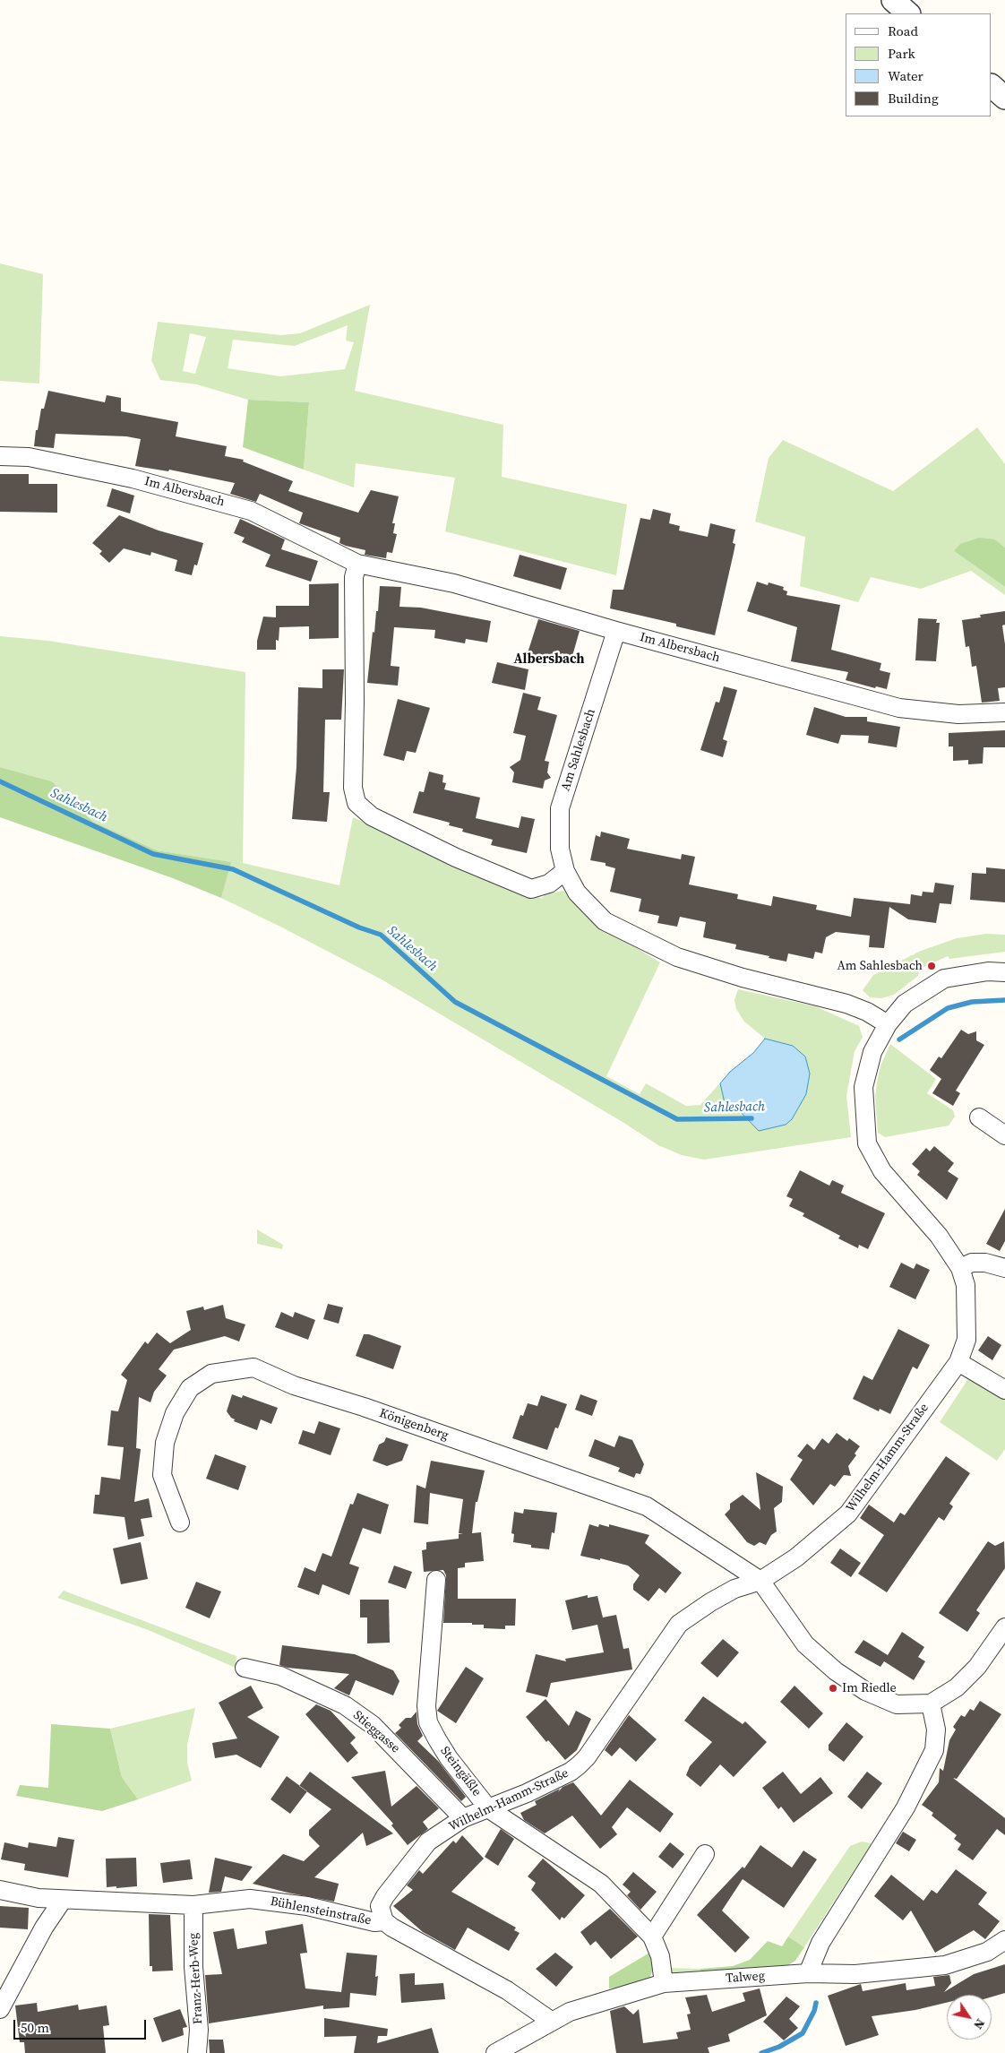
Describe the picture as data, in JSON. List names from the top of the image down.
{
  "streets": {
    "street": [
      "Im Albersbach",
      "Am Sahlesbach",
      "Königenberg",
      "Wilhelm-Hamm-Straße",
      "Stieggasse",
      "Steingäßle",
      "Bühlensteinstraße",
      "Talweg",
      "Franz-Herb-Weg"
    ]
  },
  "crossings": [
    ["Im Albersbach", "Am Sahlesbach"],
    ["Am Sahlesbach", "Wilhelm-Hamm-Straße"],
    ["Königenberg", "Wilhelm-Hamm-Straße"],
    ["Wilhelm-Hamm-Straße", "Stieggasse"],
    ["Wilhelm-Hamm-Straße", "Steingäßle"],
    ["Wilhelm-Hamm-Straße", "Bühlensteinstraße"],
    ["Steingäßle", "Talweg"],
    ["Bühlensteinstraße", "Talweg"],
    ["Bühlensteinstraße", "Franz-Herb-Weg"]
  ],
  "districts": ["Albersbach"],
  "water": ["Sahlesbach"],
  "places": ["Am Sahlesbach", "Im Riedle"],
  "legend": [
    "Road",
    "Park",
    "Water",
    "Building"
  ],
  "scale_bar": "50 m",
  "north": "bottom right"
}
